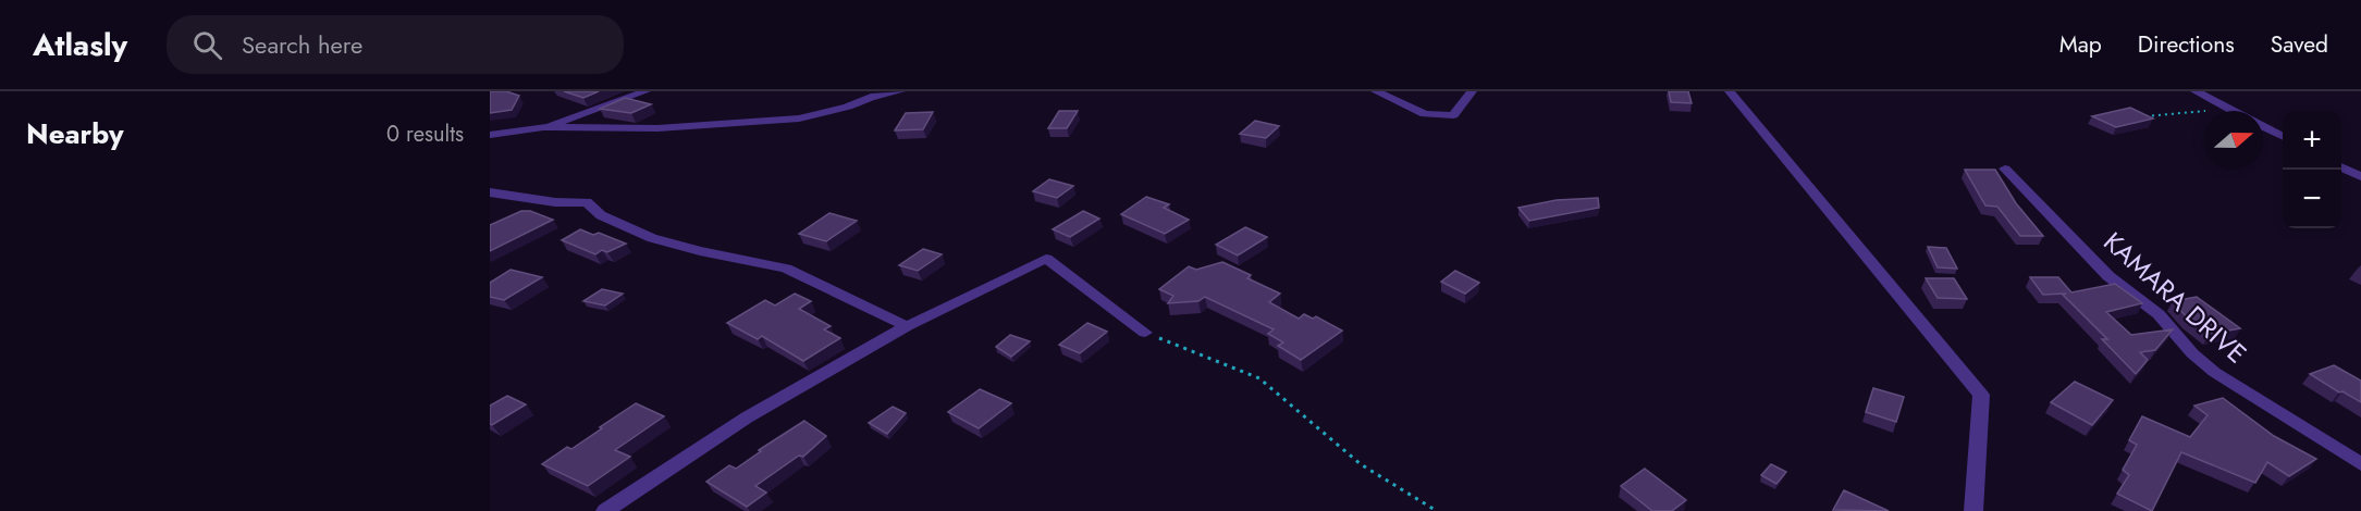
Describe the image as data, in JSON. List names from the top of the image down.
{
  "streets": {
    "street": ["KAMARA DRIVE"]
  },
  "north": "right",
  "page": {
    "header": "Atlasly",
    "search": "Search here",
    "nav": ["Map", "Directions", "Saved"],
    "heading": ["Nearby", "0 results"],
    "map_buttons": ["+", "−"]
  }
}
